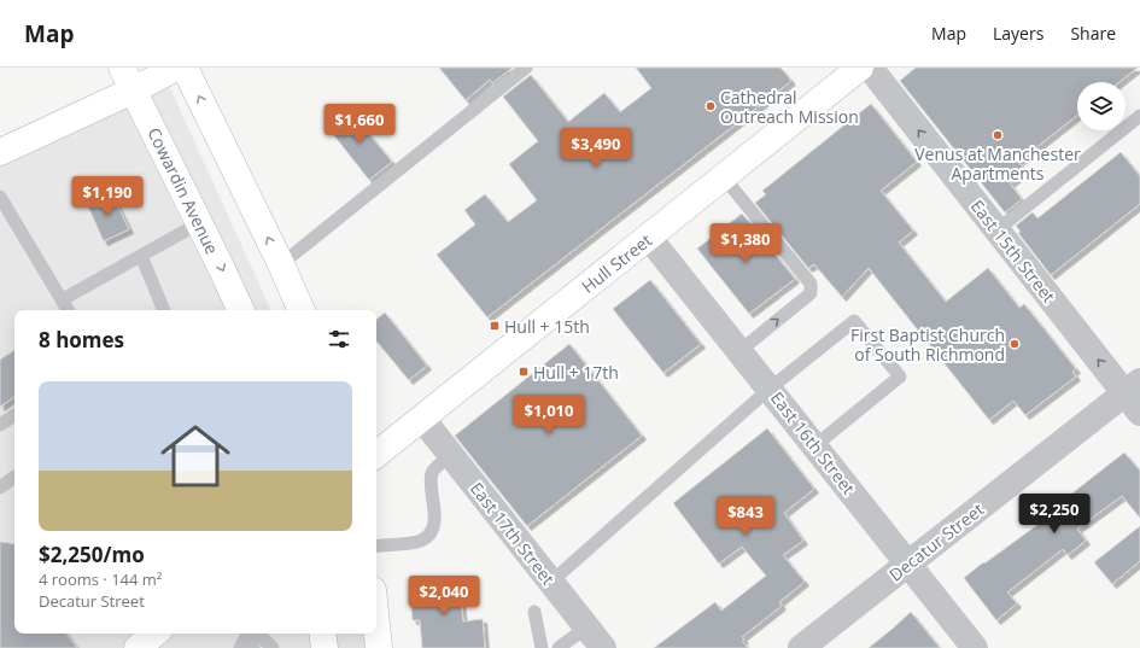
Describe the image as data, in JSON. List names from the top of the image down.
{
  "streets": {
    "main road": ["Cowardin Avenue", "Hull Street"],
    "street": [
      "East 15th Street",
      "East 16th Street",
      "East 17th Street",
      "Decatur Street"
    ]
  },
  "crossings": [
    ["East 15th Street", "Decatur Street"],
    ["Hull Street", "East 16th Street"],
    ["Hull Street", "East 17th Street"],
    ["East 16th Street", "Decatur Street"]
  ],
  "one_way": ["East 15th Street"],
  "places": {
    "other": ["Cathedral Outreach Mission", "Venus at Manchester Apartments", "First Baptist Church of South Richmond"],
    "transit": ["Hull + 15th", "Hull + 17th"]
  },
  "page": {
    "header": "Map",
    "nav": ["Map", "Layers", "Share"],
    "price": [
      "$1,660",
      "$3,490",
      "$1,190",
      "$1,380",
      "$1,010",
      "$2,250",
      "$843",
      "$2,040"
    ],
    "heading": "8 homes",
    "list": [
      {
        "name": "$2,250/mo",
        "note": "4 rooms · 144 m² · Decatur Street"
      }
    ]
  }
}
